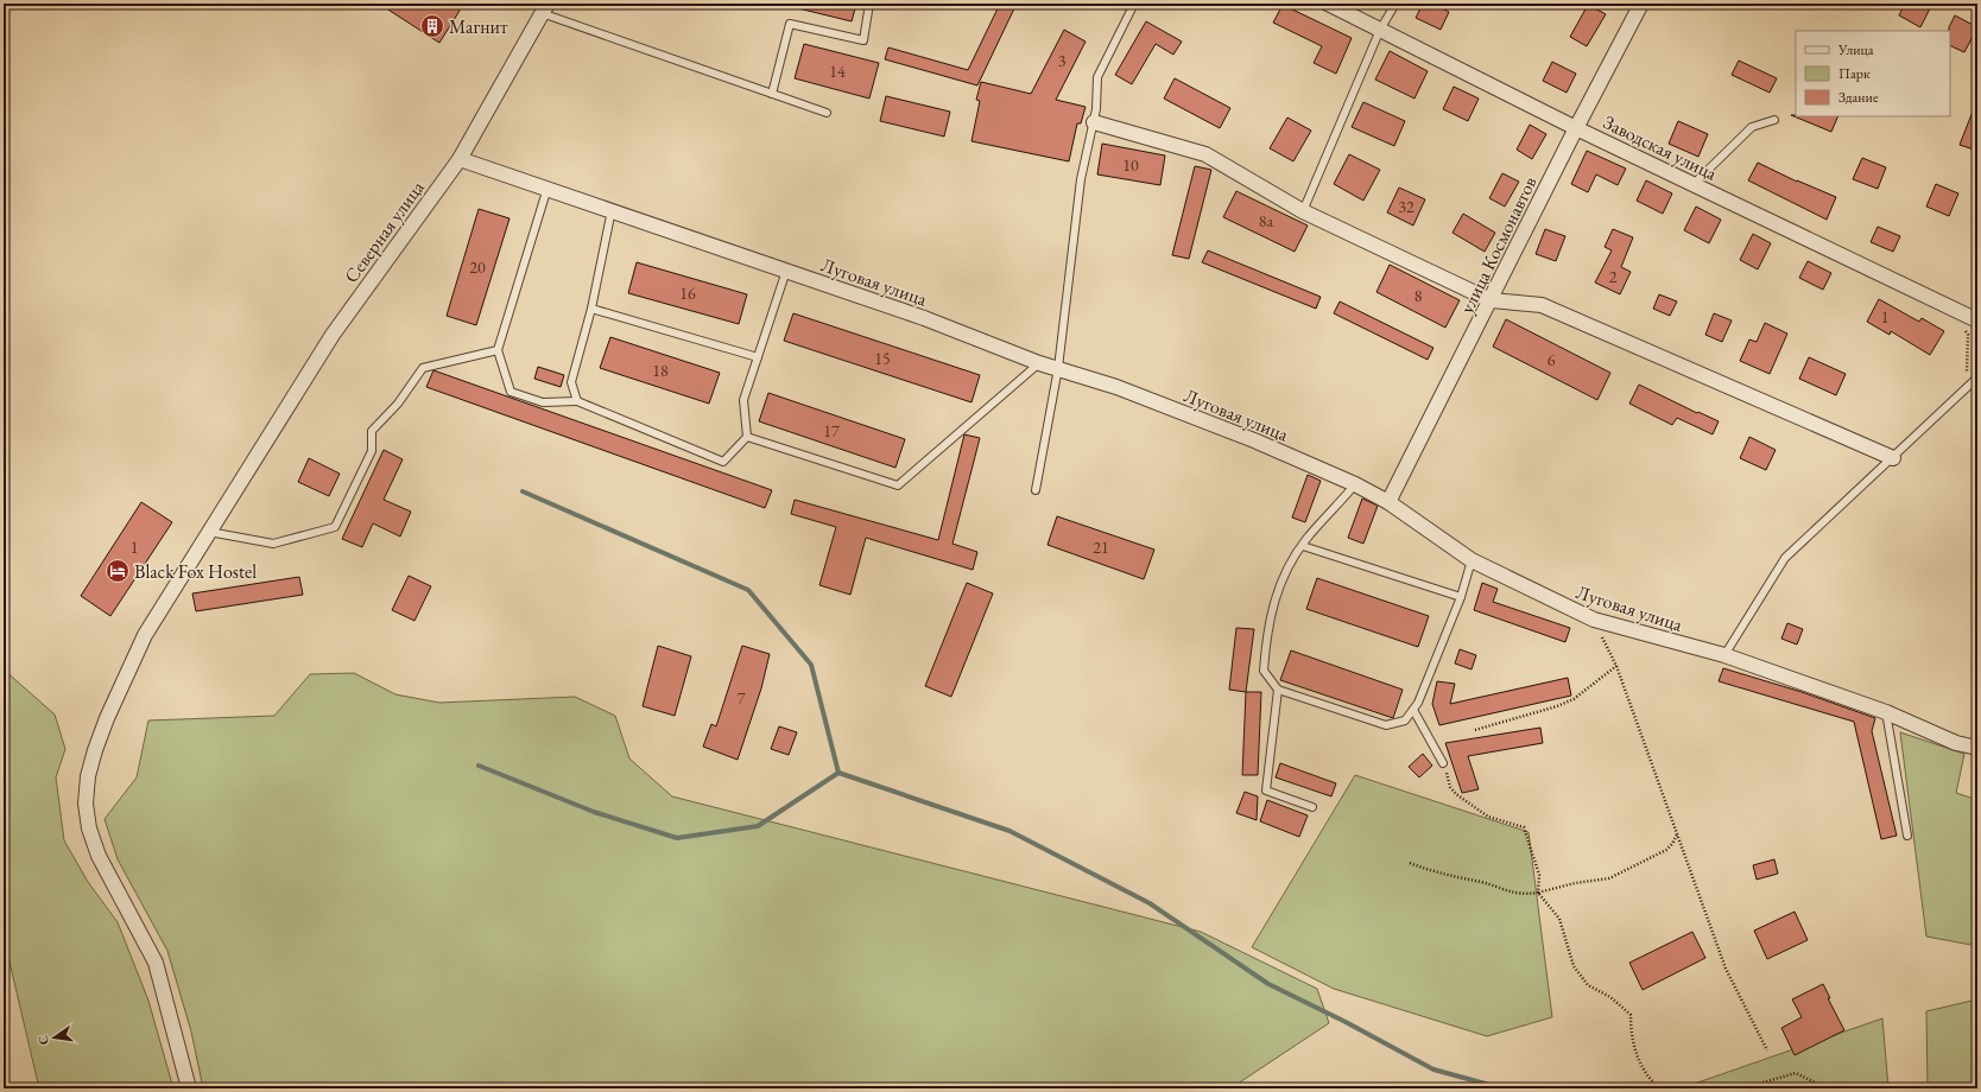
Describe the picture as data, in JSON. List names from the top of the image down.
{
  "streets": {
    "street": [
      "Заводская улица",
      "Северная улица",
      "улица Космонавтов",
      "Луговая улица"
    ]
  },
  "crossings": [
    ["Заводская улица", "улица Космонавтов"],
    ["Северная улица", "Луговая улица"],
    ["улица Космонавтов", "Луговая улица"]
  ],
  "places": {
    "building": ["Магнит"],
    "hotel": ["Black Fox Hostel"]
  },
  "house_numbers": [
    "3",
    "14",
    "10",
    "32",
    "8а",
    "20",
    "2",
    "16",
    "8",
    "1",
    "15",
    "6",
    "18",
    "17",
    "1",
    "21",
    "7"
  ],
  "legend": ["Улица", "Парк", "Здание"],
  "north": "left"
}
